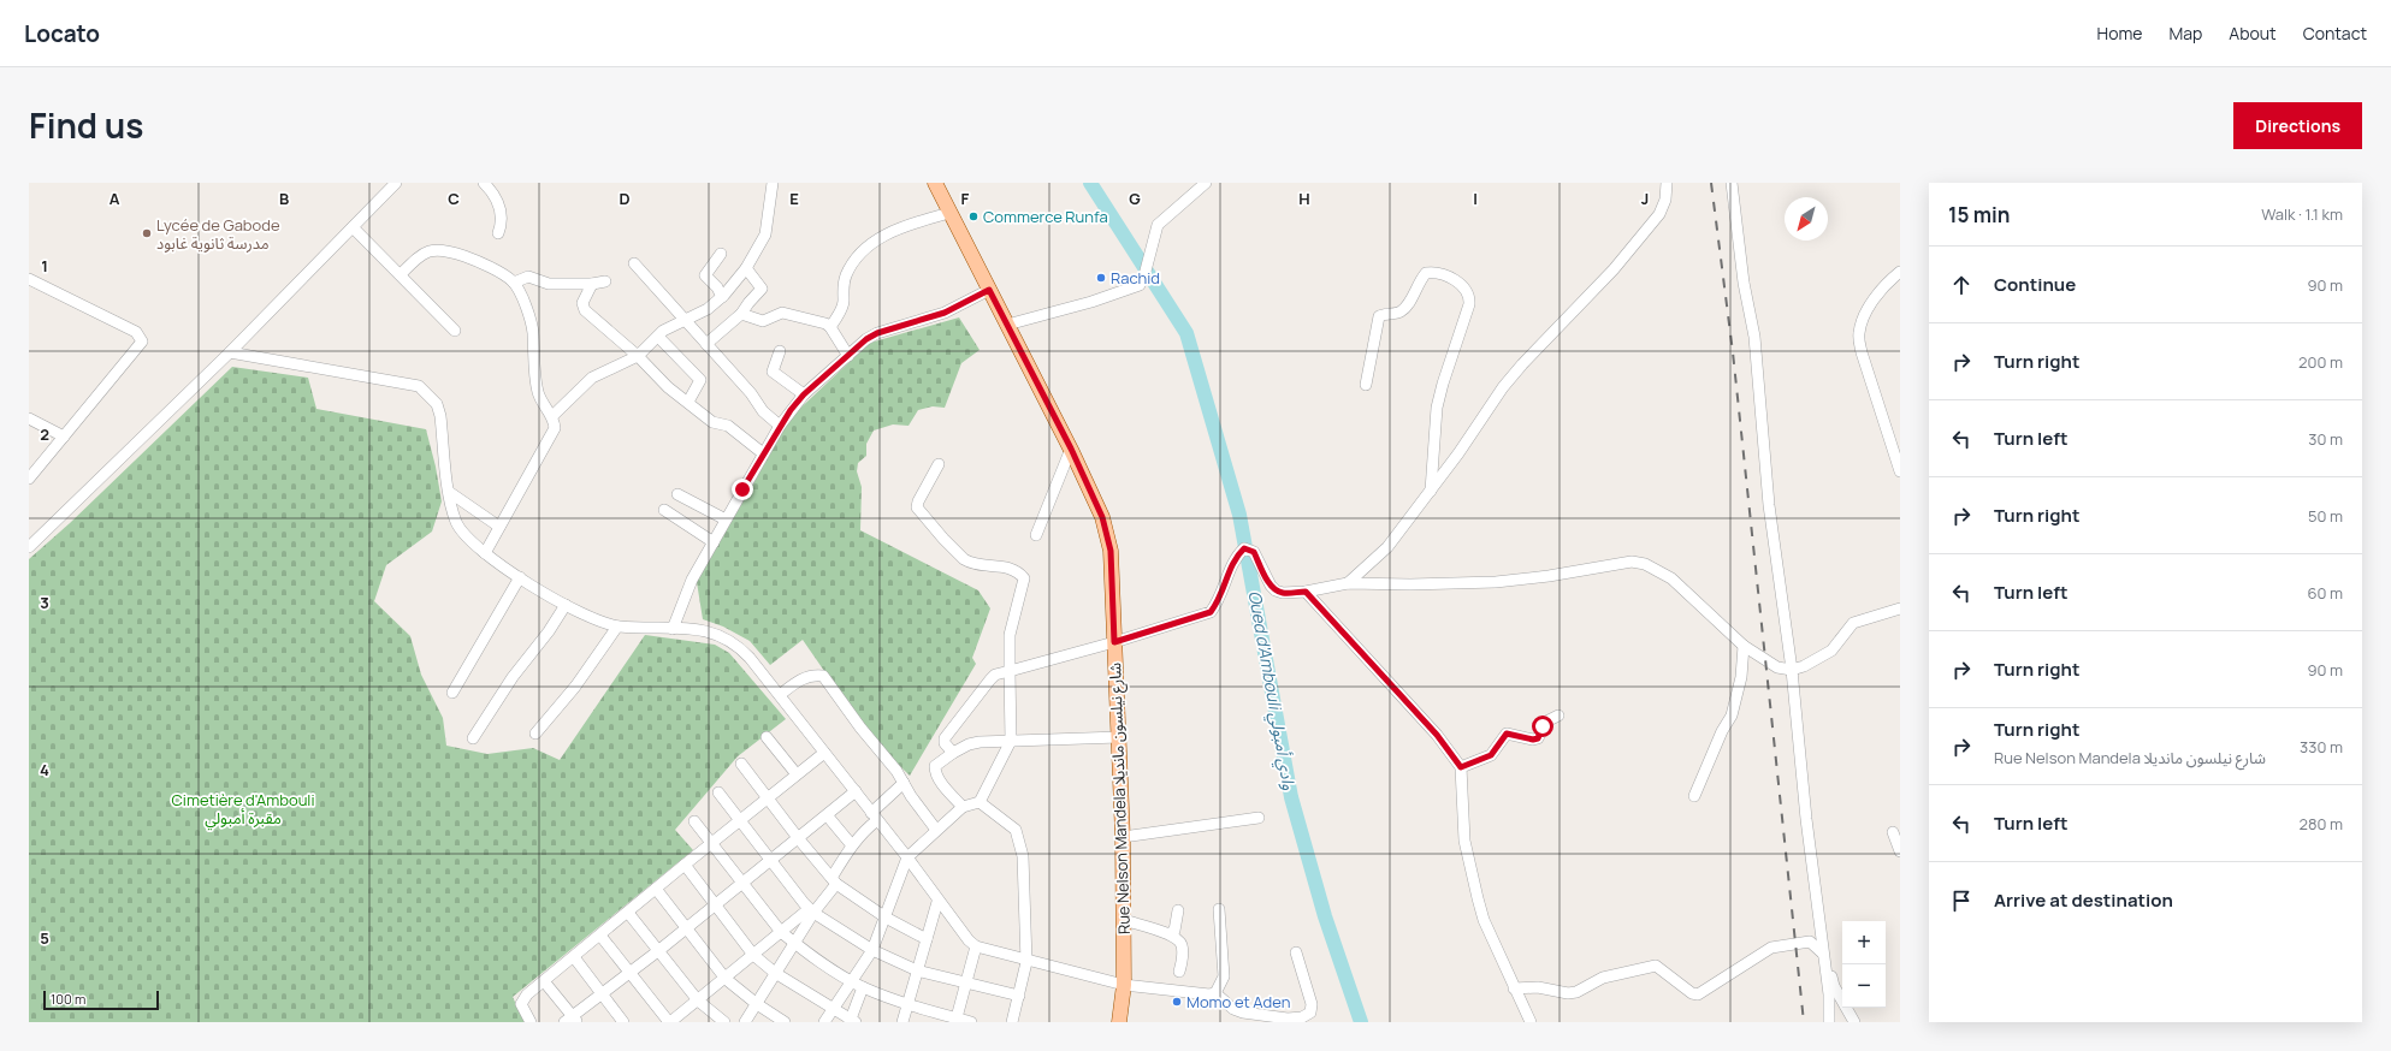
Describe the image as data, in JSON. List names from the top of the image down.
{
  "streets": {
    "main road": ["Rue Nelson Mandela شارع نيلسون مانديلا"]
  },
  "water": ["Oued d'Ambouli وادي أمبولي"],
  "parks": ["Cimetière d'Ambouli مقبرة أمبولي"],
  "places": [
    "Commerce Runfa",
    "Lycée de Gabode مدرسة ثانوية غابود",
    "Rachid",
    "Momo et Aden"
  ],
  "scale_bar": "100 m",
  "north": "bottom left",
  "page": {
    "header": "Locato",
    "nav": [
      "Home",
      "Map",
      "About",
      "Contact"
    ],
    "title": "Find us",
    "buttons": "Directions",
    "heading": ["15 min", "Walk · 1.1 km"],
    "list": [
      ["Continue", "90 m"],
      ["Turn right", "200 m"],
      ["Turn left", "30 m"],
      ["Turn right", "50 m"],
      ["Turn left", "60 m"],
      ["Turn right", "90 m"],
      ["Turn right", "Rue Nelson Mandela شارع نيلسون مانديلا", "330 m"],
      ["Turn left", "280 m"],
      "Arrive at destination"
    ],
    "map_buttons": ["+", "−"],
    "scale": "100 m"
  },
  "grid": {
    "columns": [
      "A",
      "B",
      "C",
      "D",
      "E",
      "F",
      "G",
      "H",
      "I",
      "J"
    ],
    "rows": [
      "1",
      "2",
      "3",
      "4",
      "5"
    ]
  }
}
